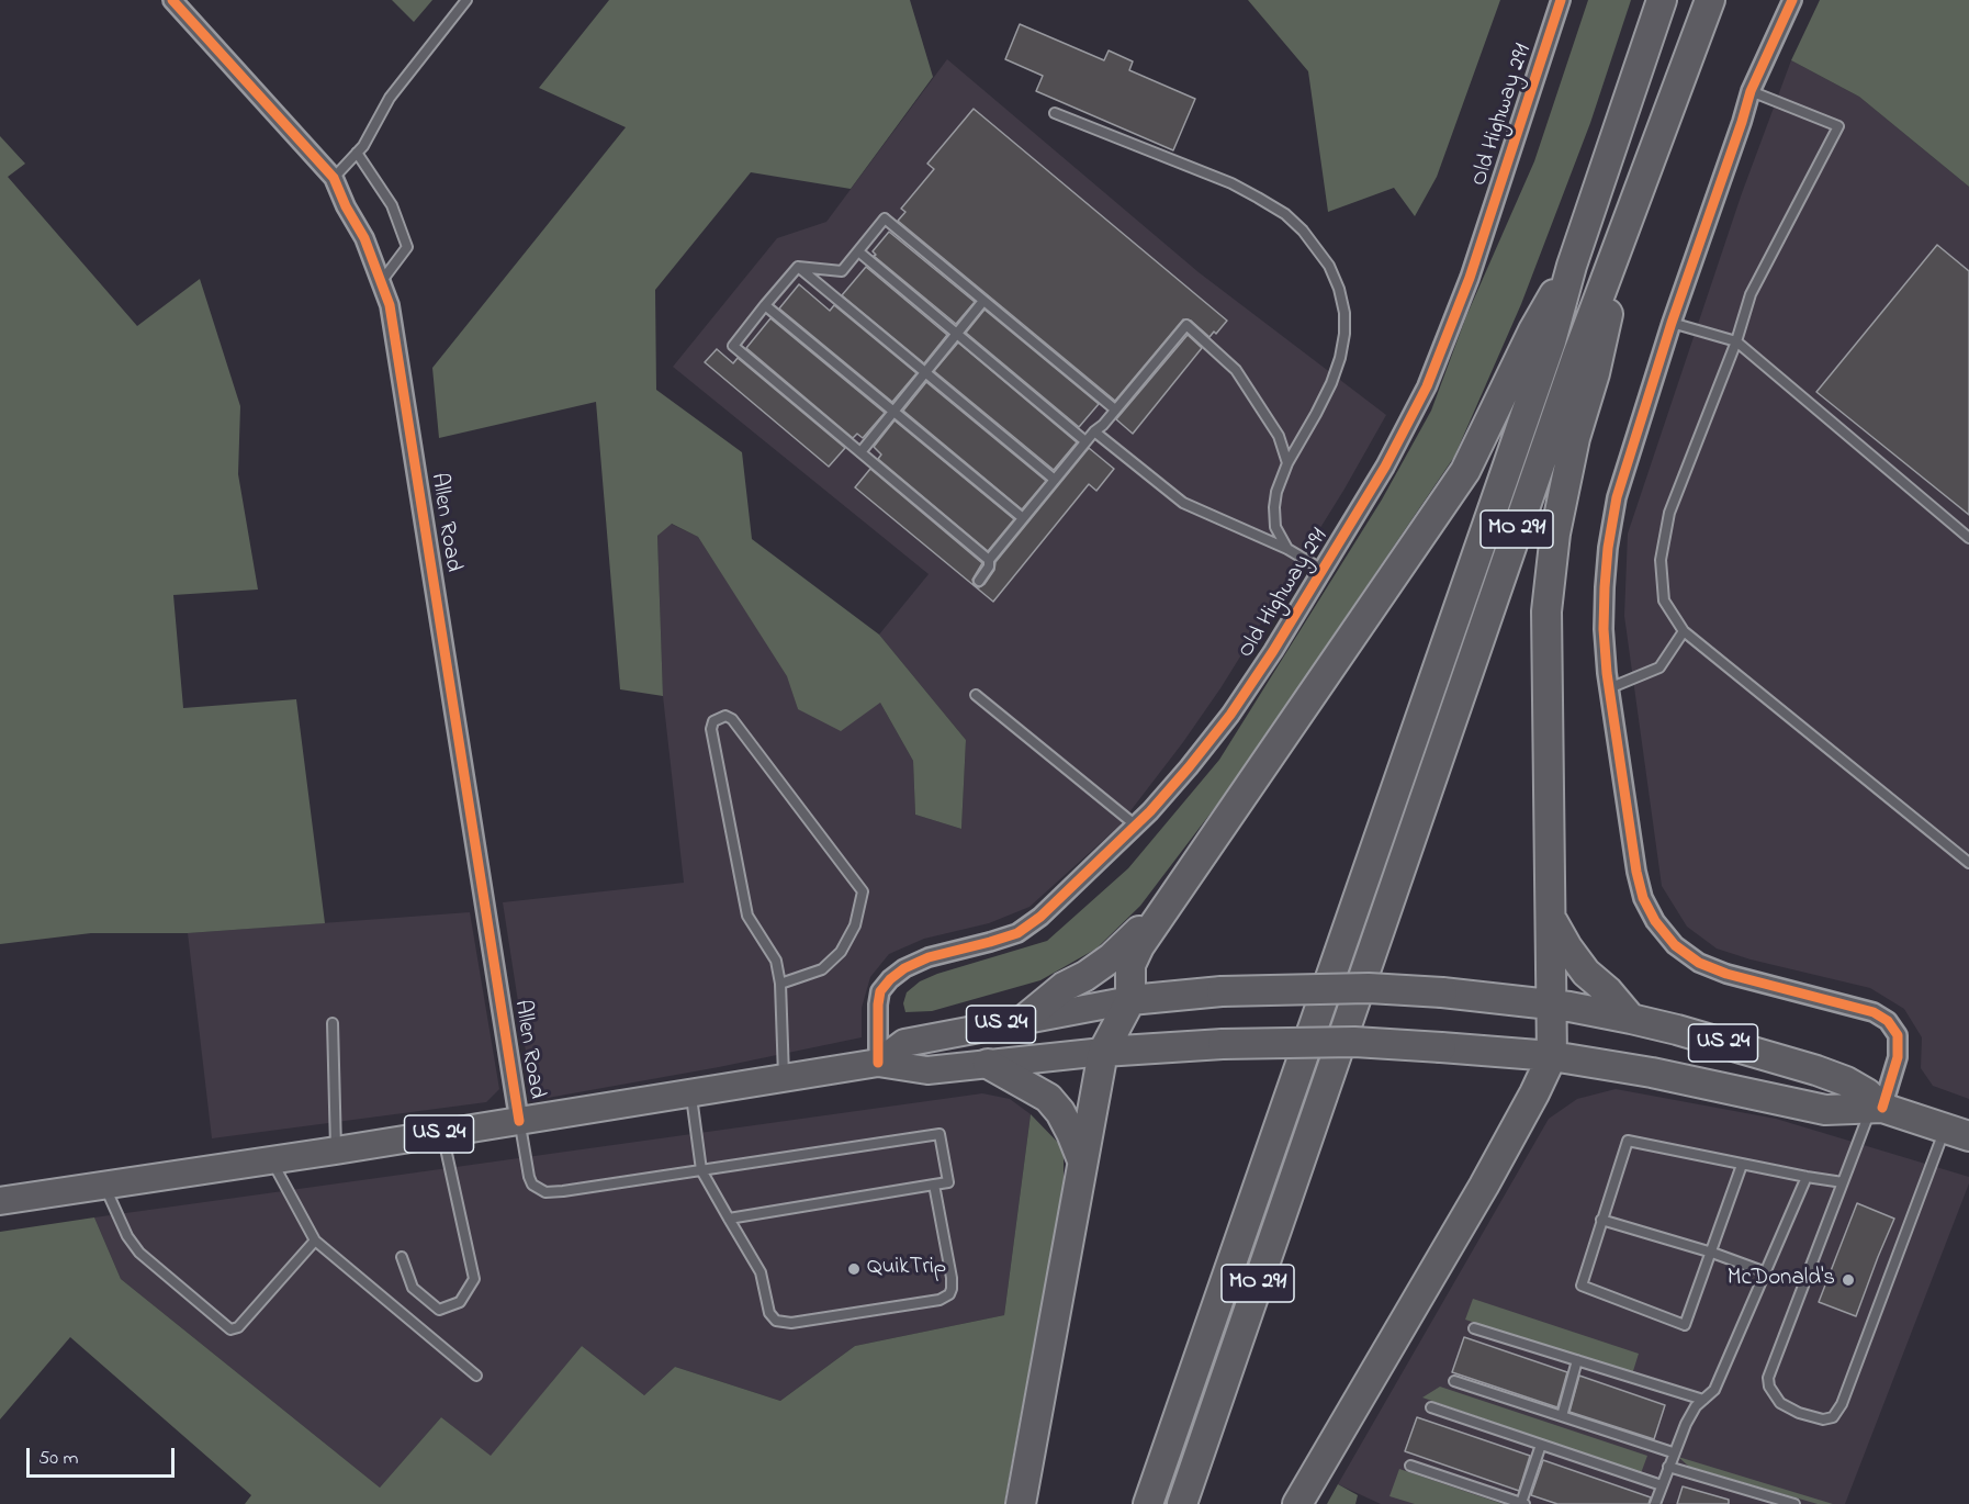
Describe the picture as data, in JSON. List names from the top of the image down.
{
  "streets": {
    "highway": ["MO 291", "US 24"],
    "street": ["Old Highway 291", "Allen Road"]
  },
  "crossings": [
    ["Old Highway 291", "US 24"],
    ["Allen Road", "US 24"]
  ],
  "places": ["QuikTrip", "McDonald's"],
  "scale_bar": "50 m"
}
